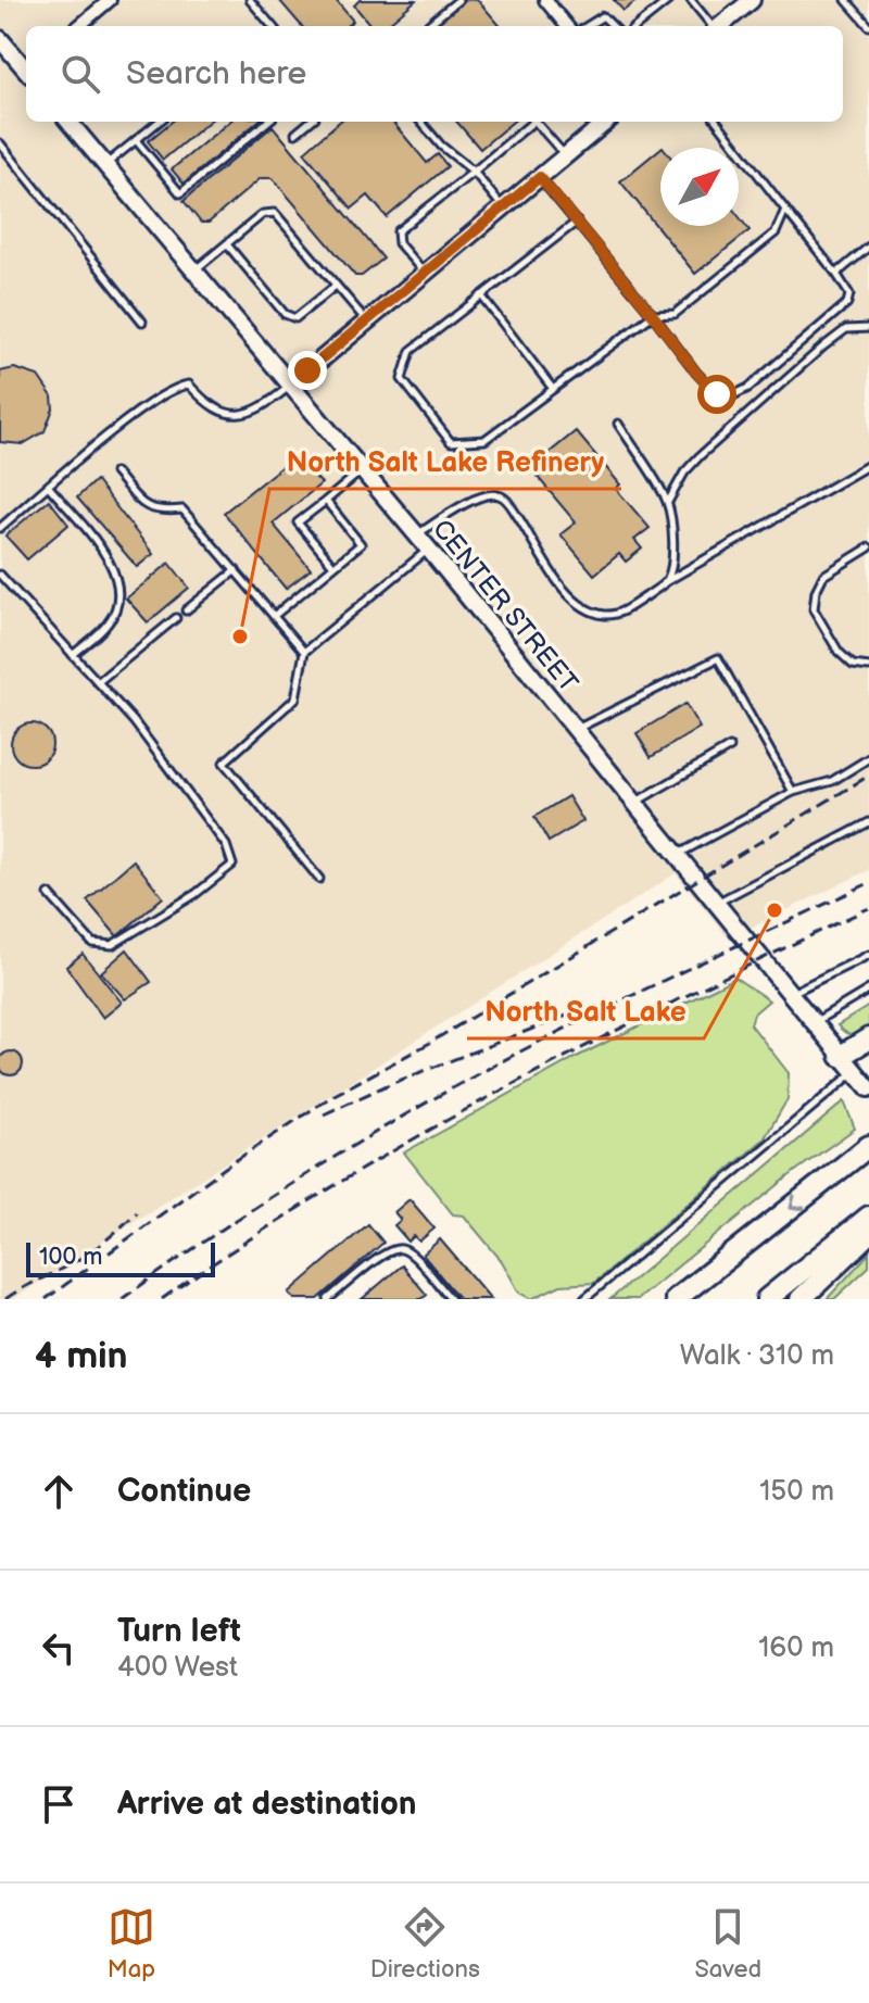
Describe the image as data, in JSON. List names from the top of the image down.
{
  "streets": {
    "main road": ["CENTER STREET"]
  },
  "places": ["North Salt Lake Refinery", "North Salt Lake"],
  "scale_bar": "100 m",
  "north": "top right",
  "page": {
    "search": "Search here",
    "scale": "100 m",
    "heading": ["4 min", "Walk · 310 m"],
    "list": [
      ["Continue", "150 m"],
      ["Turn left", "400 West", "160 m"],
      "Arrive at destination"
    ],
    "nav": ["Map", "Directions", "Saved"]
  }
}
